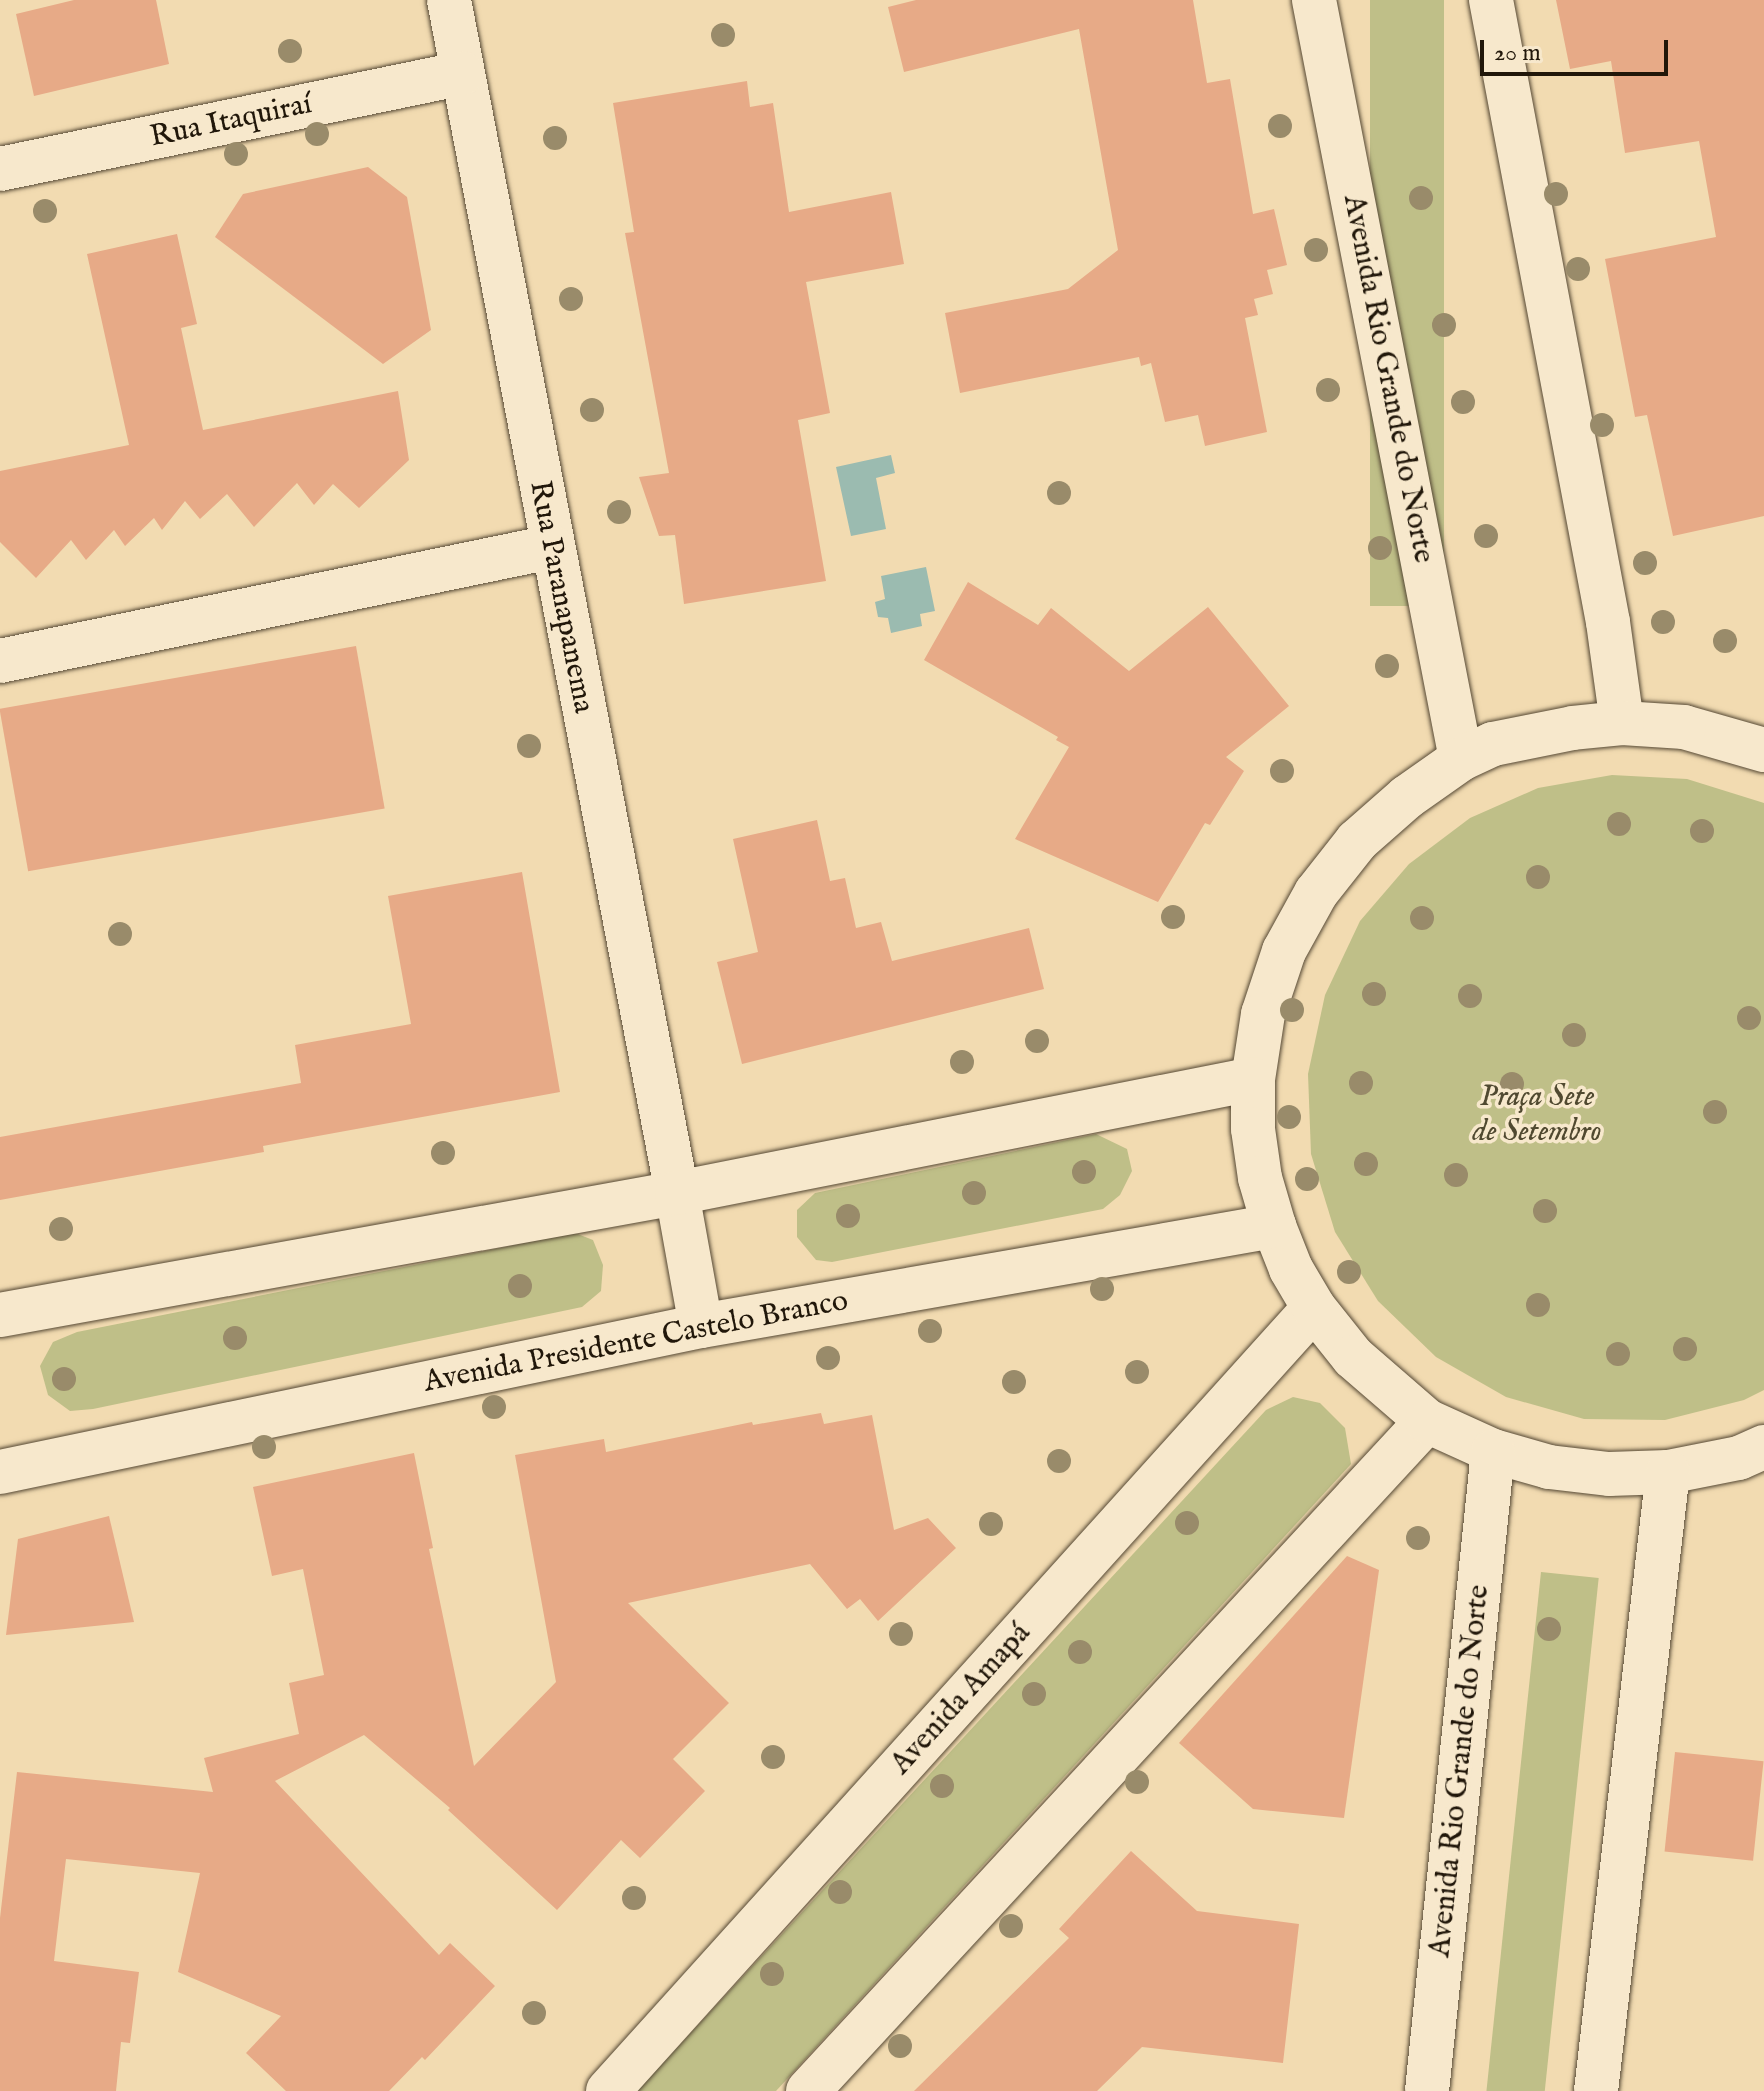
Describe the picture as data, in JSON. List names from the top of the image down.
{
  "streets": {
    "main road": [
      "Rua Itaquiraí",
      "Avenida Rio Grande do Norte",
      "Rua Paranapanema",
      "Avenida Presidente Castelo Branco",
      "Avenida Amapá"
    ]
  },
  "crossings": [
    ["Rua Itaquiraí", "Rua Paranapanema"],
    ["Rua Paranapanema", "Avenida Presidente Castelo Branco"]
  ],
  "parks": ["Praça Sete de Setembro"],
  "scale_bar": "20 m"
}
